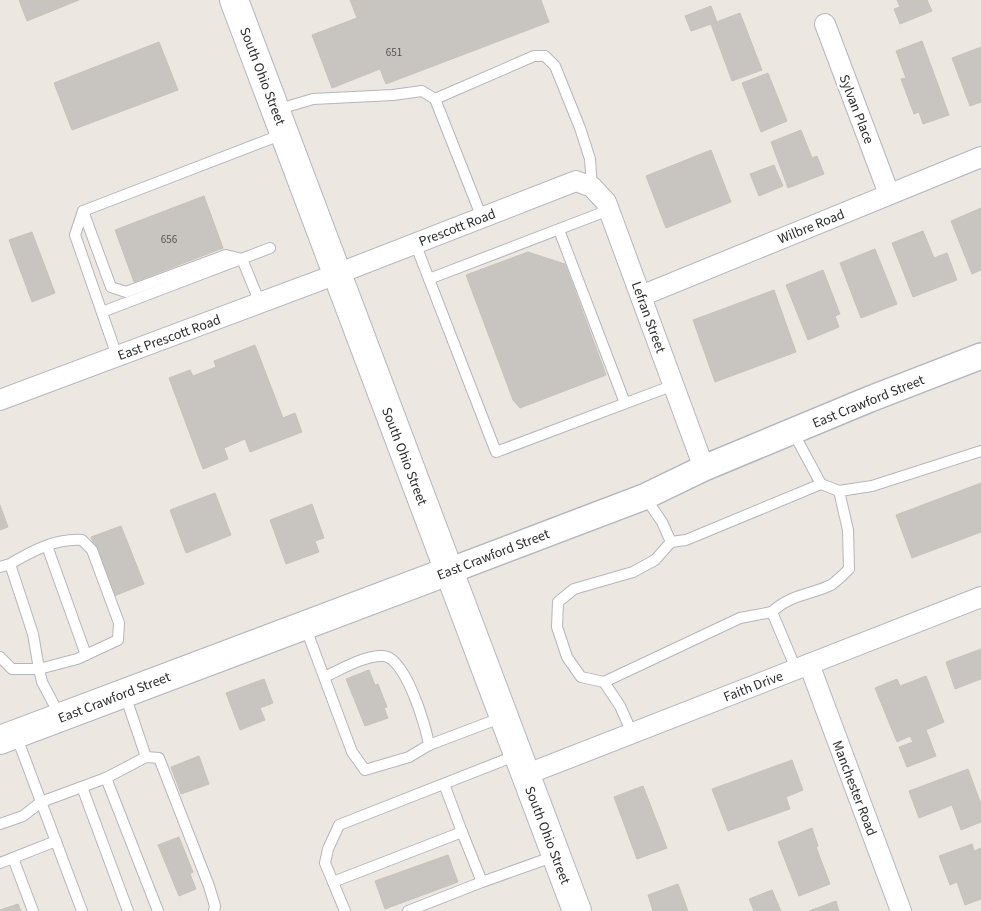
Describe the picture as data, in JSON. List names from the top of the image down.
{
  "streets": {
    "main road": ["South Ohio Street", "East Crawford Street"],
    "street": [
      "Sylvan Place",
      "Wilbre Road",
      "Prescott Road",
      "Lefran Street",
      "East Prescott Road",
      "Faith Drive",
      "Manchester Road"
    ]
  },
  "crossings": [
    ["South Ohio Street", "Prescott Road"],
    ["South Ohio Street", "East Prescott Road"],
    ["South Ohio Street", "East Crawford Street"],
    ["South Ohio Street", "Faith Drive"],
    ["Sylvan Place", "Wilbre Road"],
    ["Wilbre Road", "Lefran Street"],
    ["Prescott Road", "Lefran Street"],
    ["Prescott Road", "East Prescott Road"],
    ["Lefran Street", "East Crawford Street"],
    ["Faith Drive", "Manchester Road"]
  ],
  "house_numbers": ["651", "656"]
}
